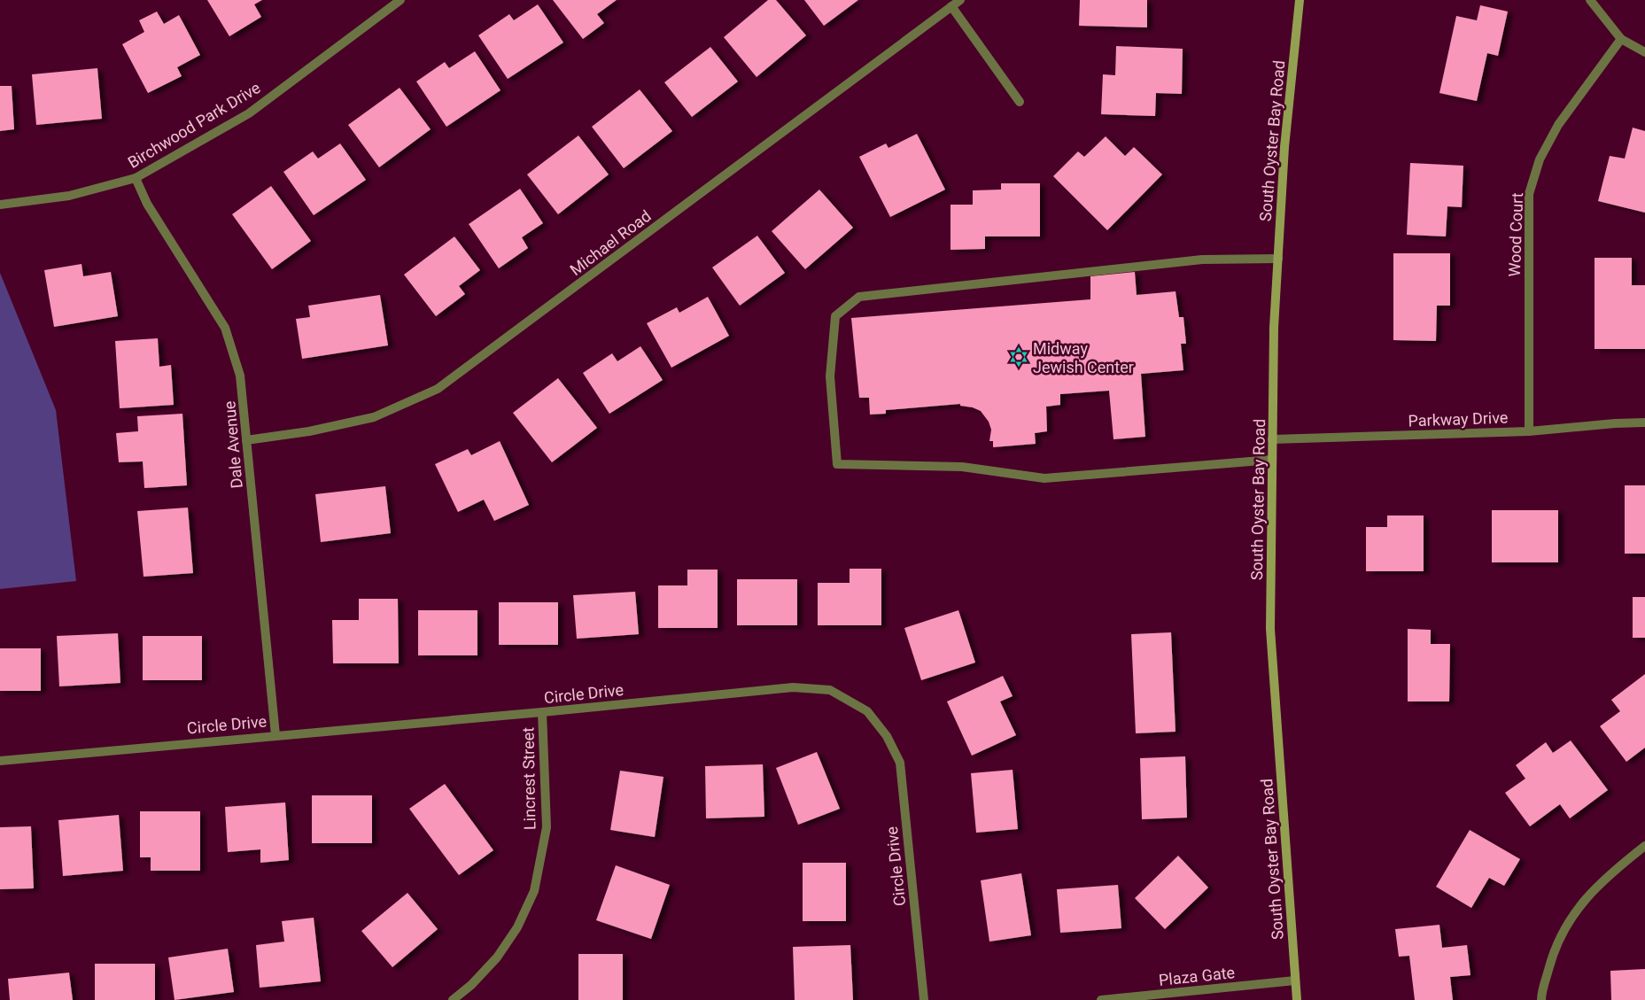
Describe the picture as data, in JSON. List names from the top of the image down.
{
  "streets": {
    "main road": ["South Oyster Bay Road"],
    "street": [
      "Birchwood Park Drive",
      "Wood Court",
      "Michael Road",
      "Parkway Drive",
      "Dale Avenue",
      "Circle Drive",
      "Lincrest Street",
      "Plaza Gate"
    ]
  },
  "crossings": [
    ["Birchwood Park Drive", "Dale Avenue"],
    ["South Oyster Bay Road", "Parkway Drive"],
    ["South Oyster Bay Road", "Plaza Gate"],
    ["Wood Court", "Parkway Drive"],
    ["Michael Road", "Dale Avenue"],
    ["Dale Avenue", "Circle Drive"],
    ["Circle Drive", "Lincrest Street"]
  ],
  "places": {
    "synagogue": ["Midway Jewish Center"]
  }
}
